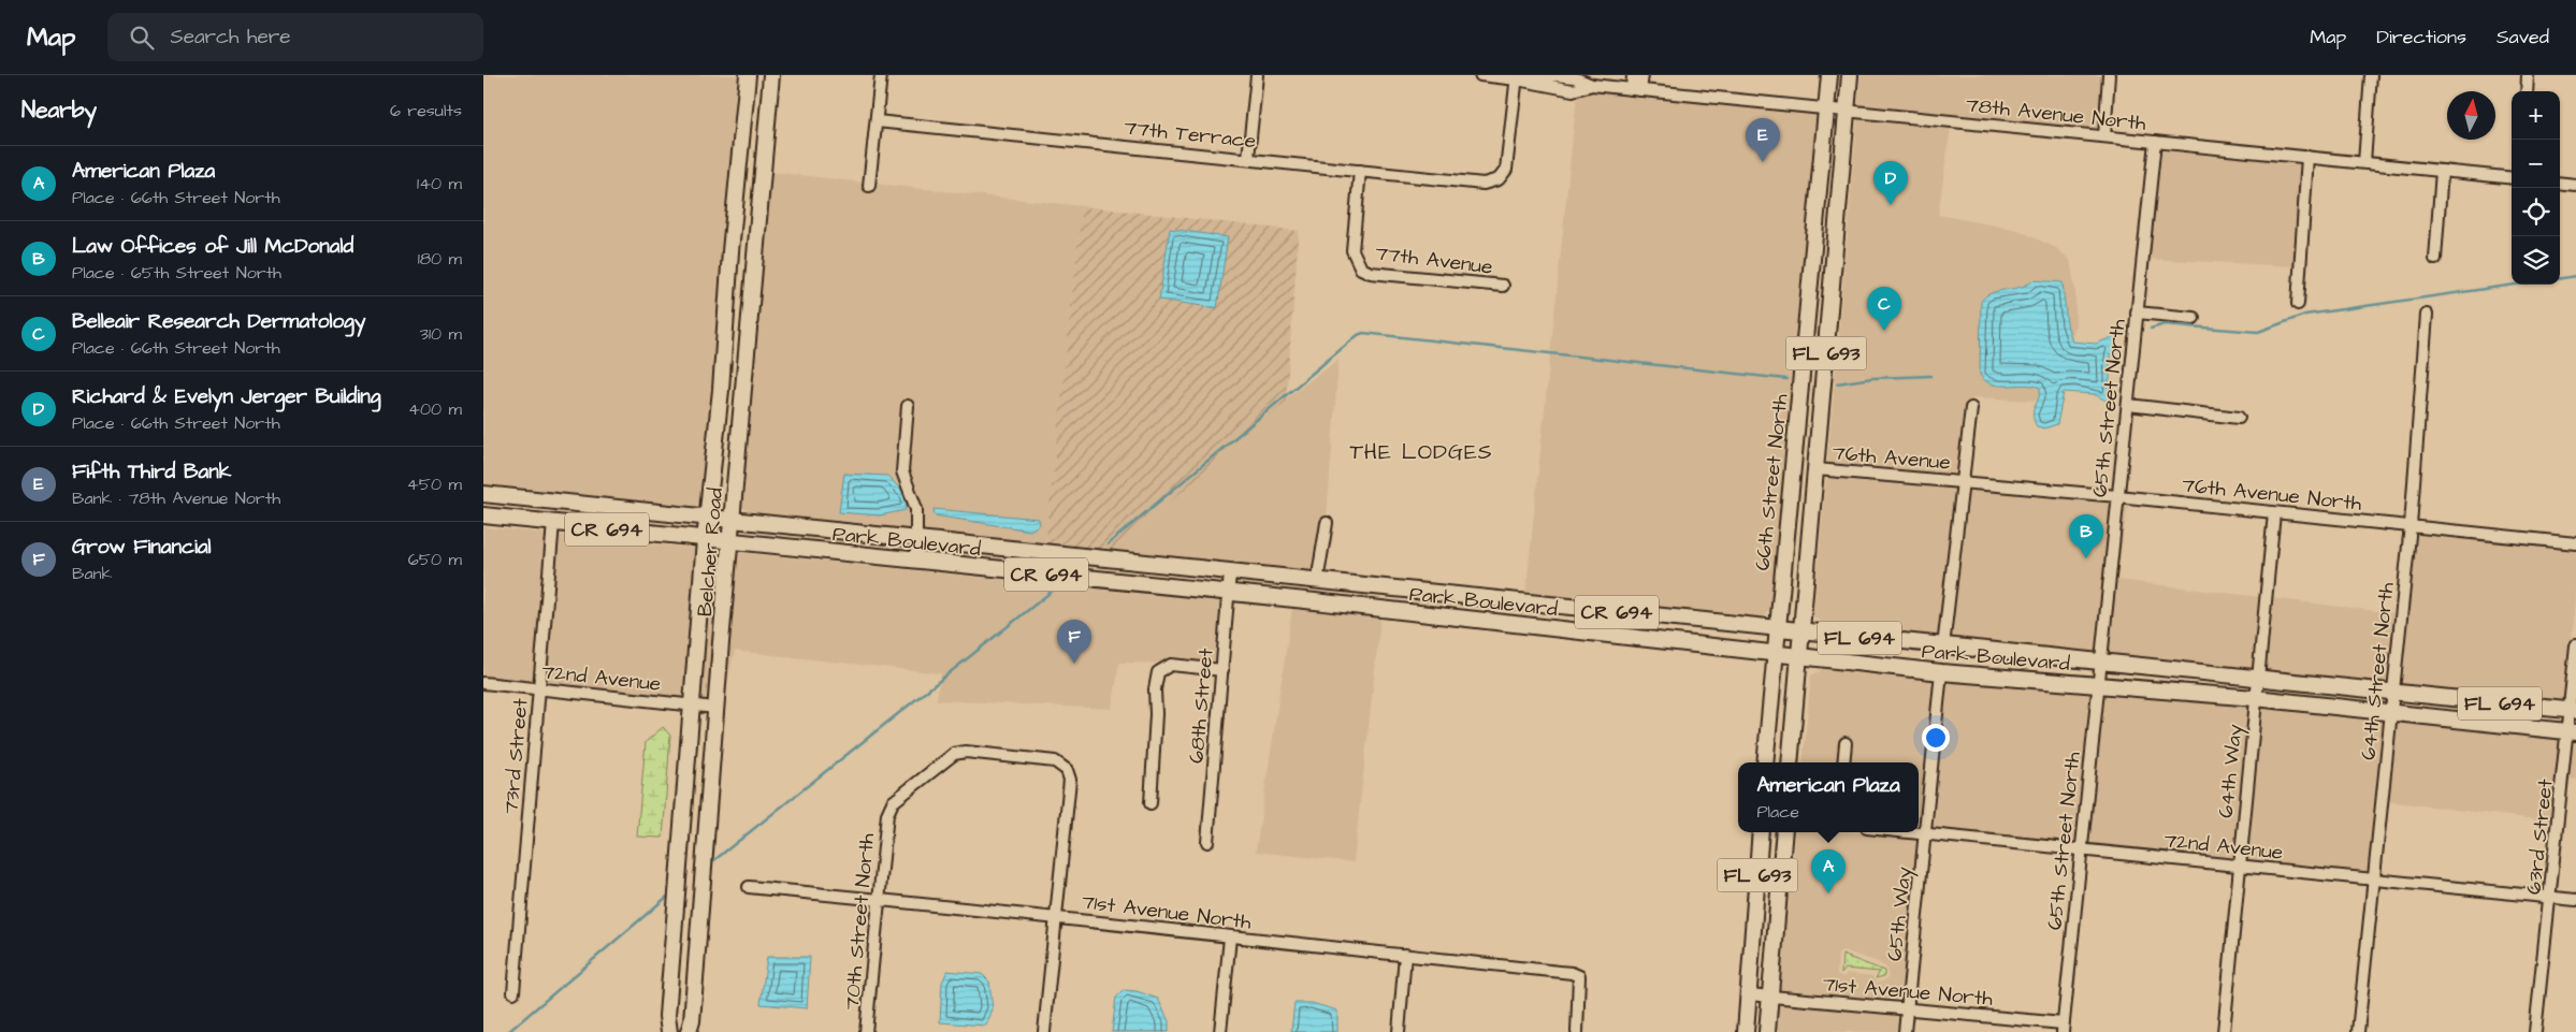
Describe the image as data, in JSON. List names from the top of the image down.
{
  "streets": {
    "main road": [
      "FL 693",
      "66th Street North",
      "CR 694",
      "Park Boulevard",
      "Belcher Road",
      "FL 694"
    ],
    "street": [
      "78th Avenue North",
      "77th Terrace",
      "77th Avenue",
      "65th Street North",
      "76th Avenue",
      "76th Avenue North",
      "64th Street North",
      "72nd Avenue",
      "68th Street",
      "73rd Street",
      "64th Way",
      "63rd Street",
      "71st Avenue North",
      "65th Way",
      "70th Street North"
    ]
  },
  "crossings": [
    ["78th Avenue North", "77th Terrace"],
    ["78th Avenue North", "FL 693"],
    ["78th Avenue North", "65th Street North"],
    ["78th Avenue North", "66th Street North"],
    ["77th Terrace", "77th Avenue"],
    ["FL 693", "76th Avenue"],
    ["FL 693", "Park Boulevard"],
    ["FL 693", "71st Avenue North"],
    ["65th Street North", "76th Avenue North"],
    ["65th Street North", "Park Boulevard"],
    ["65th Street North", "72nd Avenue"],
    ["65th Street North", "71st Avenue North"],
    ["76th Avenue", "76th Avenue North"],
    ["66th Street North", "Park Boulevard"],
    ["76th Avenue North", "64th Street North"],
    ["76th Avenue North", "64th Way"],
    ["Park Boulevard", "Belcher Road"],
    ["Park Boulevard", "64th Street North"],
    ["Park Boulevard", "68th Street"],
    ["Park Boulevard", "73rd Street"],
    ["Park Boulevard", "64th Way"],
    ["Park Boulevard", "63rd Street"],
    ["Park Boulevard", "65th Way"],
    ["Belcher Road", "72nd Avenue"],
    ["64th Street North", "72nd Avenue"],
    ["72nd Avenue", "73rd Street"],
    ["72nd Avenue", "64th Way"],
    ["72nd Avenue", "63rd Street"],
    ["72nd Avenue", "65th Way"],
    ["71st Avenue North", "65th Way"],
    ["71st Avenue North", "70th Street North"]
  ],
  "districts": ["THE LODGES"],
  "north": "top",
  "page": {
    "header": "Map",
    "search": "Search here",
    "nav": ["Map", "Directions", "Saved"],
    "heading": ["Nearby", "6 results"],
    "map_buttons": ["+", "−"],
    "pins": [
      "E",
      "D",
      "C",
      "B",
      "F",
      "A"
    ],
    "list": [
      {
        "mark": "A",
        "name": "American Plaza",
        "note": "Place · 66th Street North",
        "value": "140 m"
      },
      {
        "mark": "B",
        "name": "Law Offices of Jill McDonald",
        "note": "Place · 65th Street North",
        "value": "180 m"
      },
      {
        "mark": "C",
        "name": "Belleair Research Dermatology",
        "note": "Place · 66th Street North",
        "value": "310 m"
      },
      {
        "mark": "D",
        "name": "Richard & Evelyn Jerger Building",
        "note": "Place · 66th Street North",
        "value": "400 m"
      },
      {
        "mark": "E",
        "name": "Fifth Third Bank",
        "note": "Bank · 78th Avenue North",
        "value": "450 m"
      },
      {
        "mark": "F",
        "name": "Grow Financial",
        "note": "Bank",
        "value": "650 m"
      }
    ],
    "popup": ["American Plaza", "Place"]
  }
}
